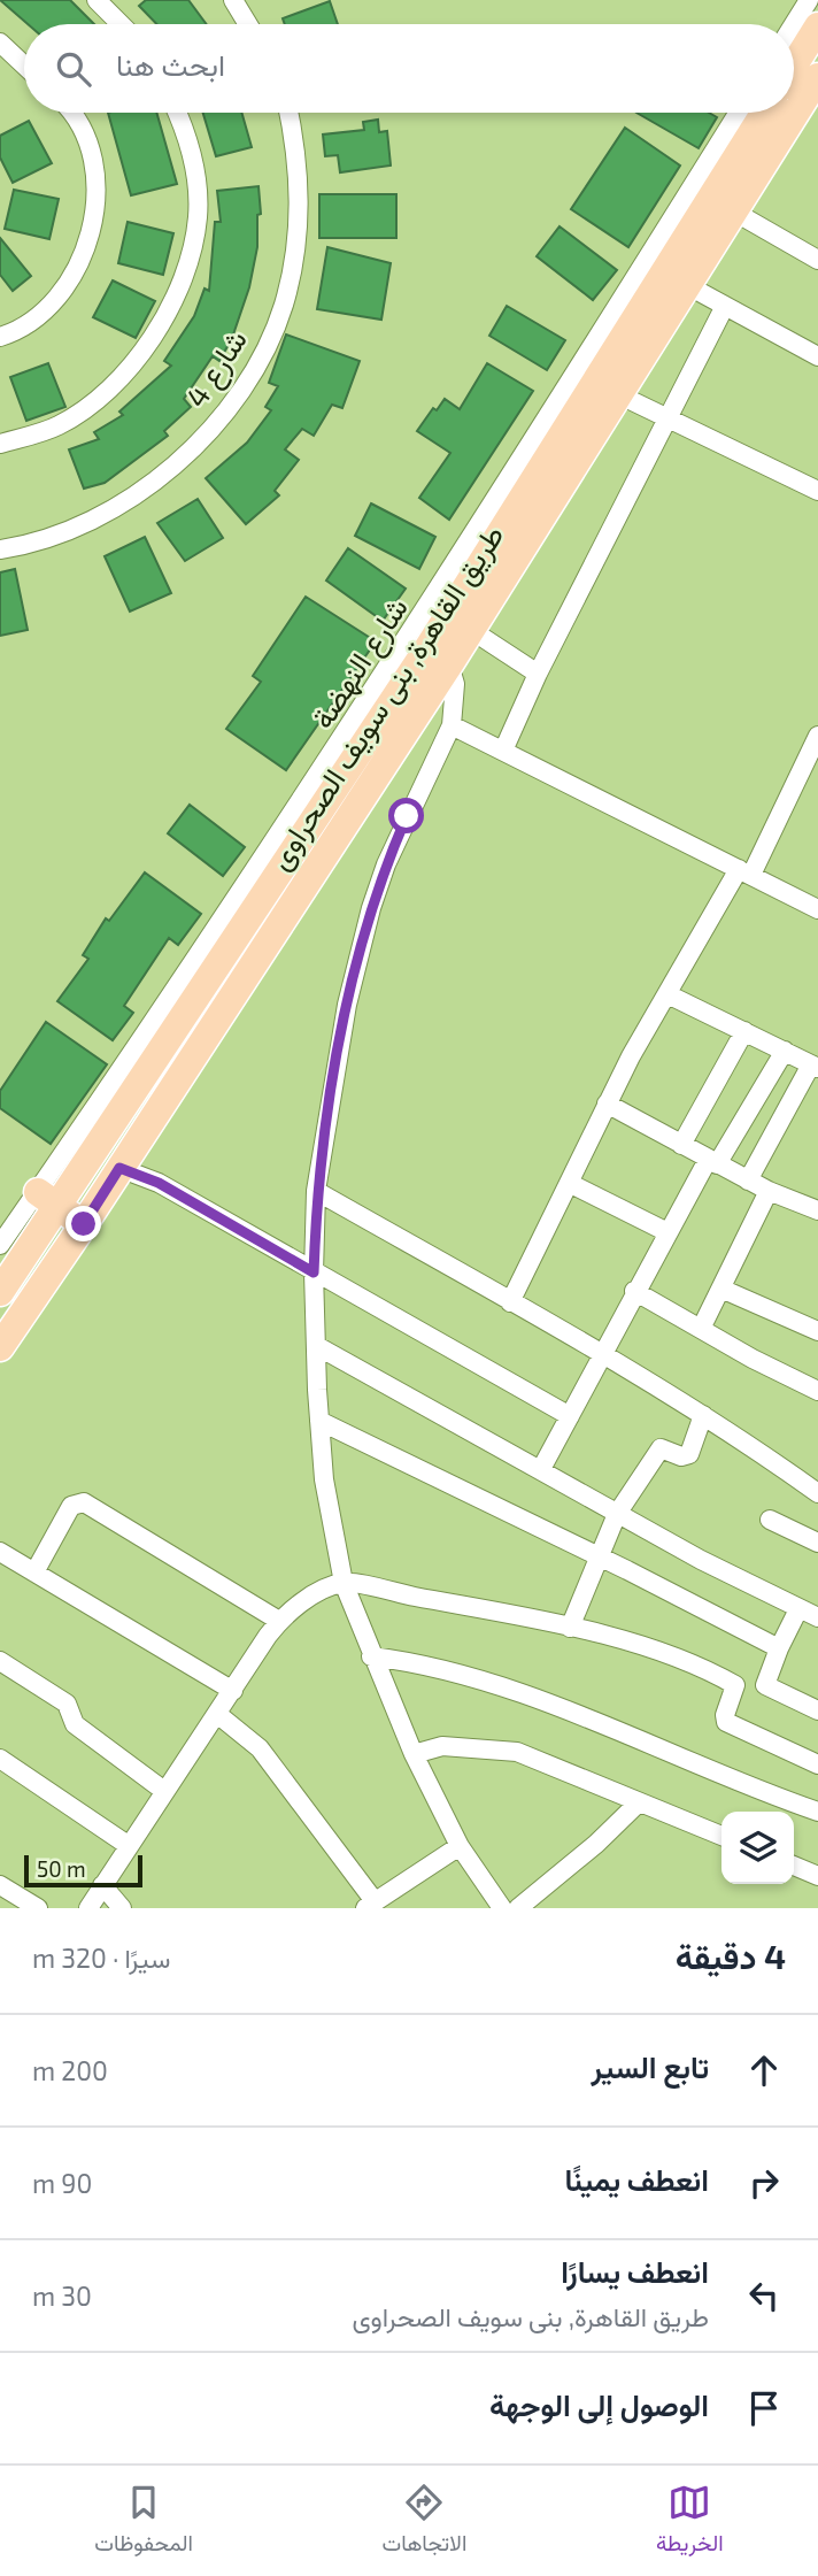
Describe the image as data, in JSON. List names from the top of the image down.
{
  "streets": {
    "main road": ["طريق القاهرة, بنى سويف الصحراوى"],
    "street": ["شارع 4", "شارع النهضة"]
  },
  "crossings": [
    ["شارع النهضة", "طريق القاهرة, بنى سويف الصحراوى"]
  ],
  "scale_bar": "50 m",
  "page": {
    "search": "ابحث هنا",
    "scale": "50 m",
    "heading": ["4 دقيقة", "سيرًا · 320 m"],
    "list": [
      ["تابع السير", "200 m"],
      ["انعطف يمينًا", "90 m"],
      ["انعطف يسارًا", "طريق القاهرة, بنى سويف الصحراوى", "30 m"],
      "الوصول إلى الوجهة"
    ],
    "nav": ["الخريطة", "الاتجاهات", "المحفوظات"]
  }
}
